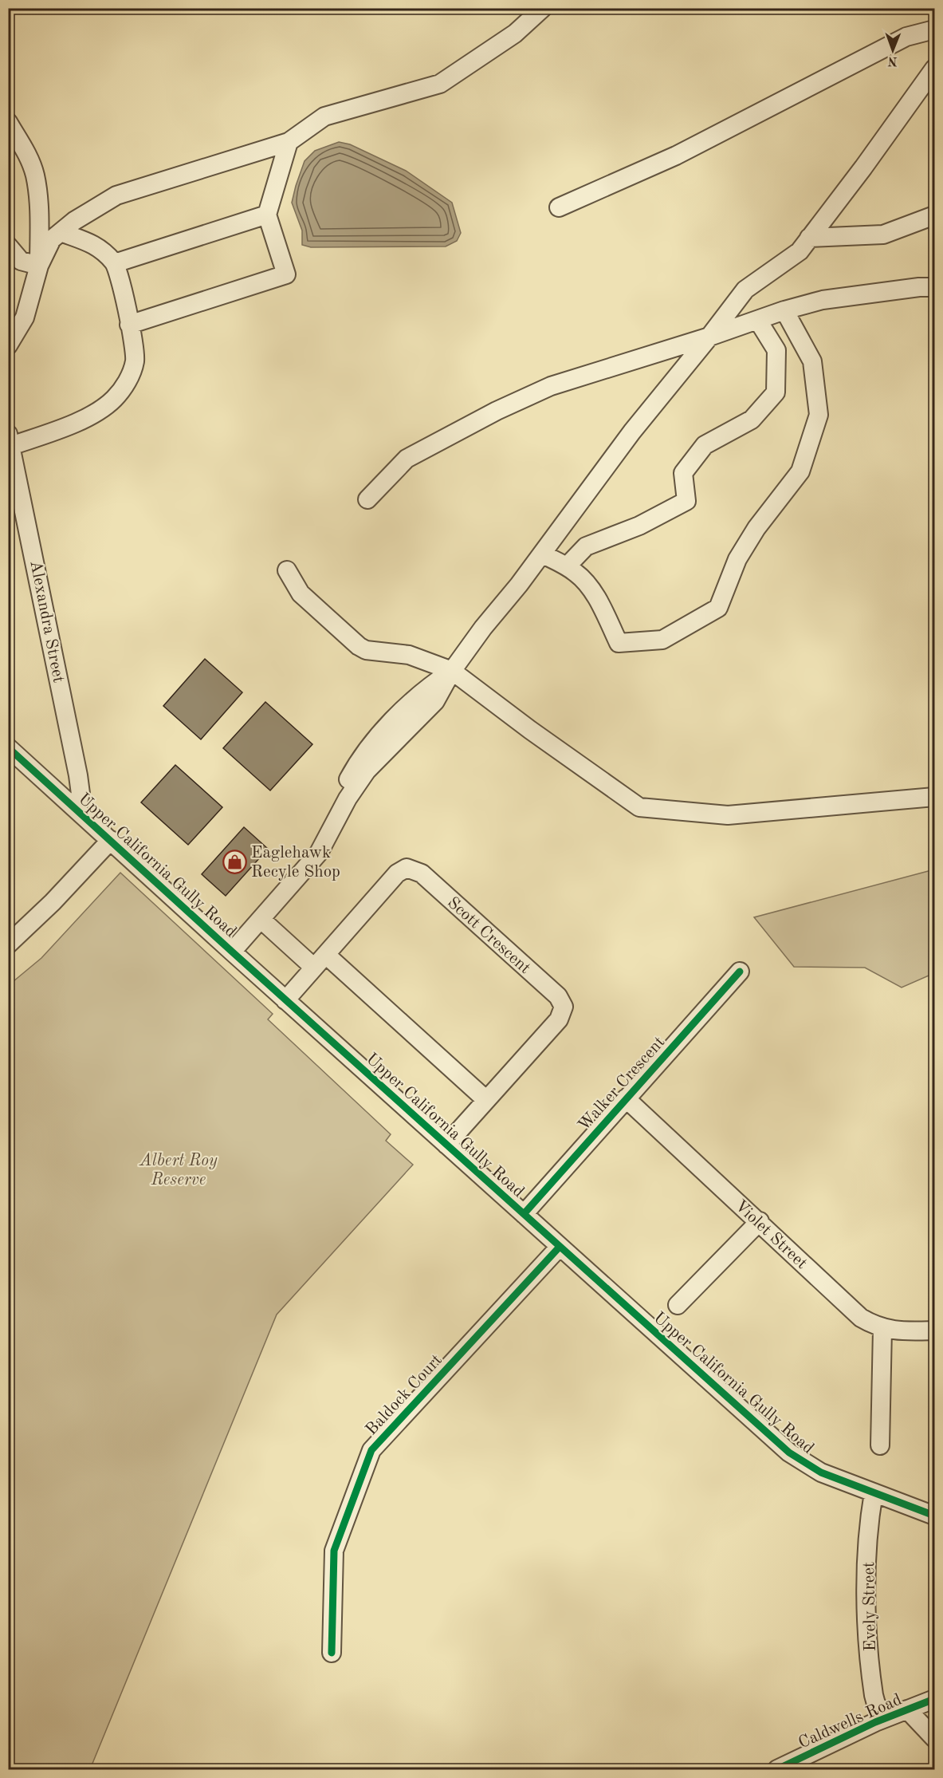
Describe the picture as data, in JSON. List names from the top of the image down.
{
  "streets": {
    "street": [
      "Alexandra Street",
      "Upper California Gully Road",
      "Scott Crescent",
      "Walker Crescent",
      "Violet Street",
      "Baldock Court",
      "Evely Street",
      "Caldwells Road"
    ]
  },
  "crossings": [
    ["Alexandra Street", "Upper California Gully Road"],
    ["Upper California Gully Road", "Scott Crescent"],
    ["Upper California Gully Road", "Walker Crescent"],
    ["Upper California Gully Road", "Baldock Court"],
    ["Upper California Gully Road", "Evely Street"],
    ["Walker Crescent", "Violet Street"],
    ["Evely Street", "Caldwells Road"]
  ],
  "parks": ["Albert Roy Reserve"],
  "places": {
    "shop": ["Eaglehawk Recyle Shop"]
  },
  "north": "bottom"
}
